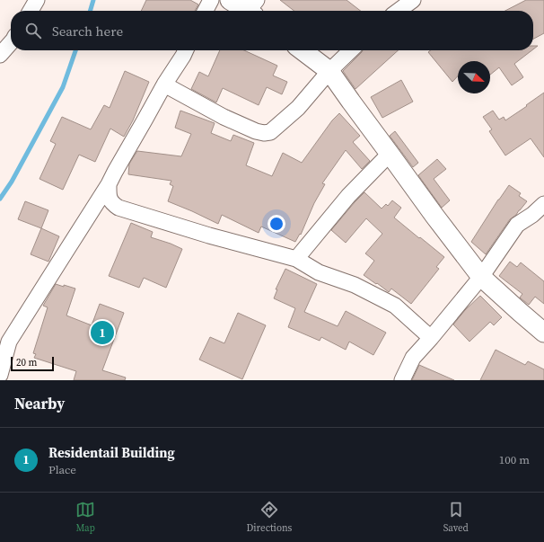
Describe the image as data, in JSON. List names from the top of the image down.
{
  "scale_bar": "20 m",
  "north": "bottom right",
  "page": {
    "search": "Search here",
    "pins": "1",
    "scale": "20 m",
    "heading": "Nearby",
    "list": [
      {
        "mark": "1",
        "name": "Residentail Building",
        "note": "Place",
        "value": "100 m"
      }
    ],
    "nav": ["Map", "Directions", "Saved"]
  }
}
